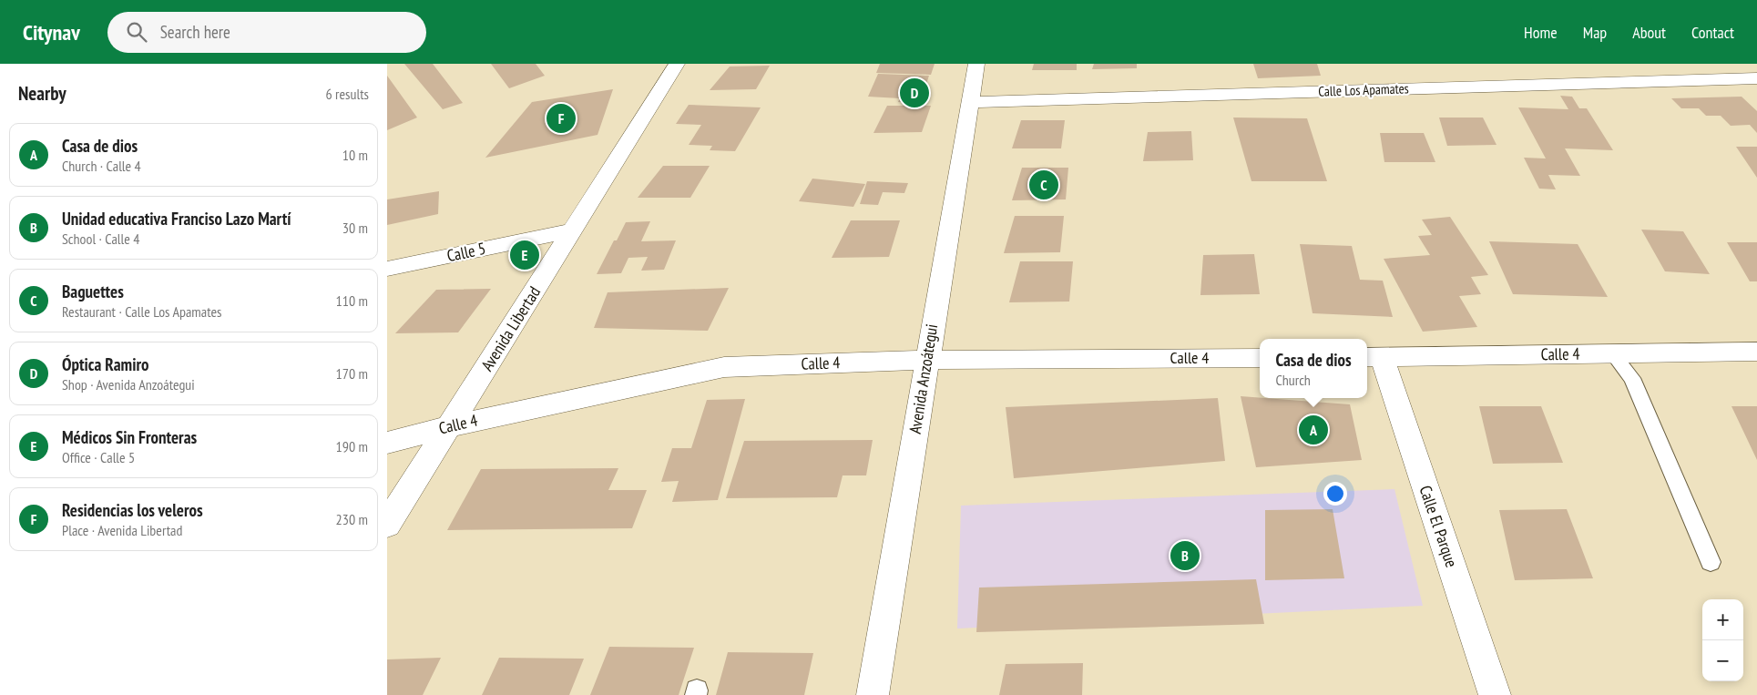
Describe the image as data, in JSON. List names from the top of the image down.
{
  "streets": {
    "street": [
      "Calle Los Apamates",
      "Calle 5",
      "Avenida Libertad",
      "Calle 4",
      "Avenida Anzoátegui",
      "Calle El Parque"
    ]
  },
  "crossings": [
    ["Calle Los Apamates", "Avenida Anzoátegui"],
    ["Calle 5", "Avenida Libertad"],
    ["Avenida Libertad", "Calle 4"],
    ["Calle 4", "Avenida Anzoátegui"],
    ["Calle 4", "Calle El Parque"]
  ],
  "page": {
    "header": "Citynav",
    "search": "Search here",
    "nav": [
      "Home",
      "Map",
      "About",
      "Contact"
    ],
    "heading": ["Nearby", "6 results"],
    "pins": [
      "D",
      "F",
      "C",
      "E",
      "A",
      "B"
    ],
    "list": [
      {
        "mark": "A",
        "name": "Casa de dios",
        "note": "Church · Calle 4",
        "value": "10 m"
      },
      {
        "mark": "B",
        "name": "Unidad educativa Franciso Lazo Martí",
        "note": "School · Calle 4",
        "value": "30 m"
      },
      {
        "mark": "C",
        "name": "Baguettes",
        "note": "Restaurant · Calle Los Apamates",
        "value": "110 m"
      },
      {
        "mark": "D",
        "name": "Óptica Ramiro",
        "note": "Shop · Avenida Anzoátegui",
        "value": "170 m"
      },
      {
        "mark": "E",
        "name": "Médicos Sin Fronteras",
        "note": "Office · Calle 5",
        "value": "190 m"
      },
      {
        "mark": "F",
        "name": "Residencias los veleros",
        "note": "Place · Avenida Libertad",
        "value": "230 m"
      }
    ],
    "popup": ["Casa de dios", "Church"],
    "map_buttons": ["+", "−"]
  }
}
